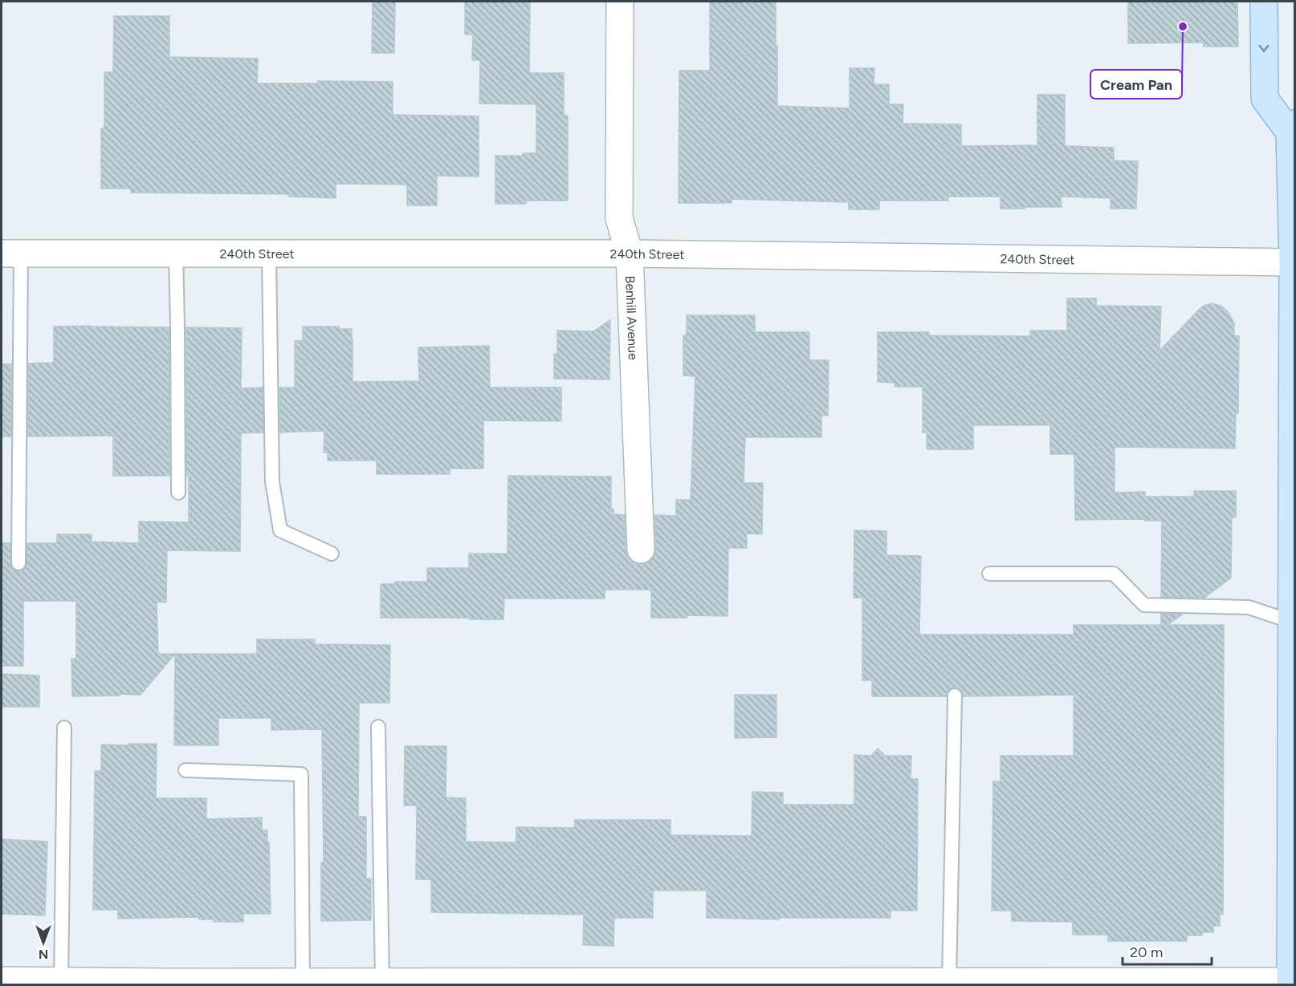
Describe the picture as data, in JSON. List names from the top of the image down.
{
  "streets": {
    "street": ["240th Street", "Benhill Avenue"]
  },
  "crossings": [
    ["240th Street", "Benhill Avenue"]
  ],
  "places": ["Cream Pan"],
  "scale_bar": "20 m",
  "north": "bottom"
}
